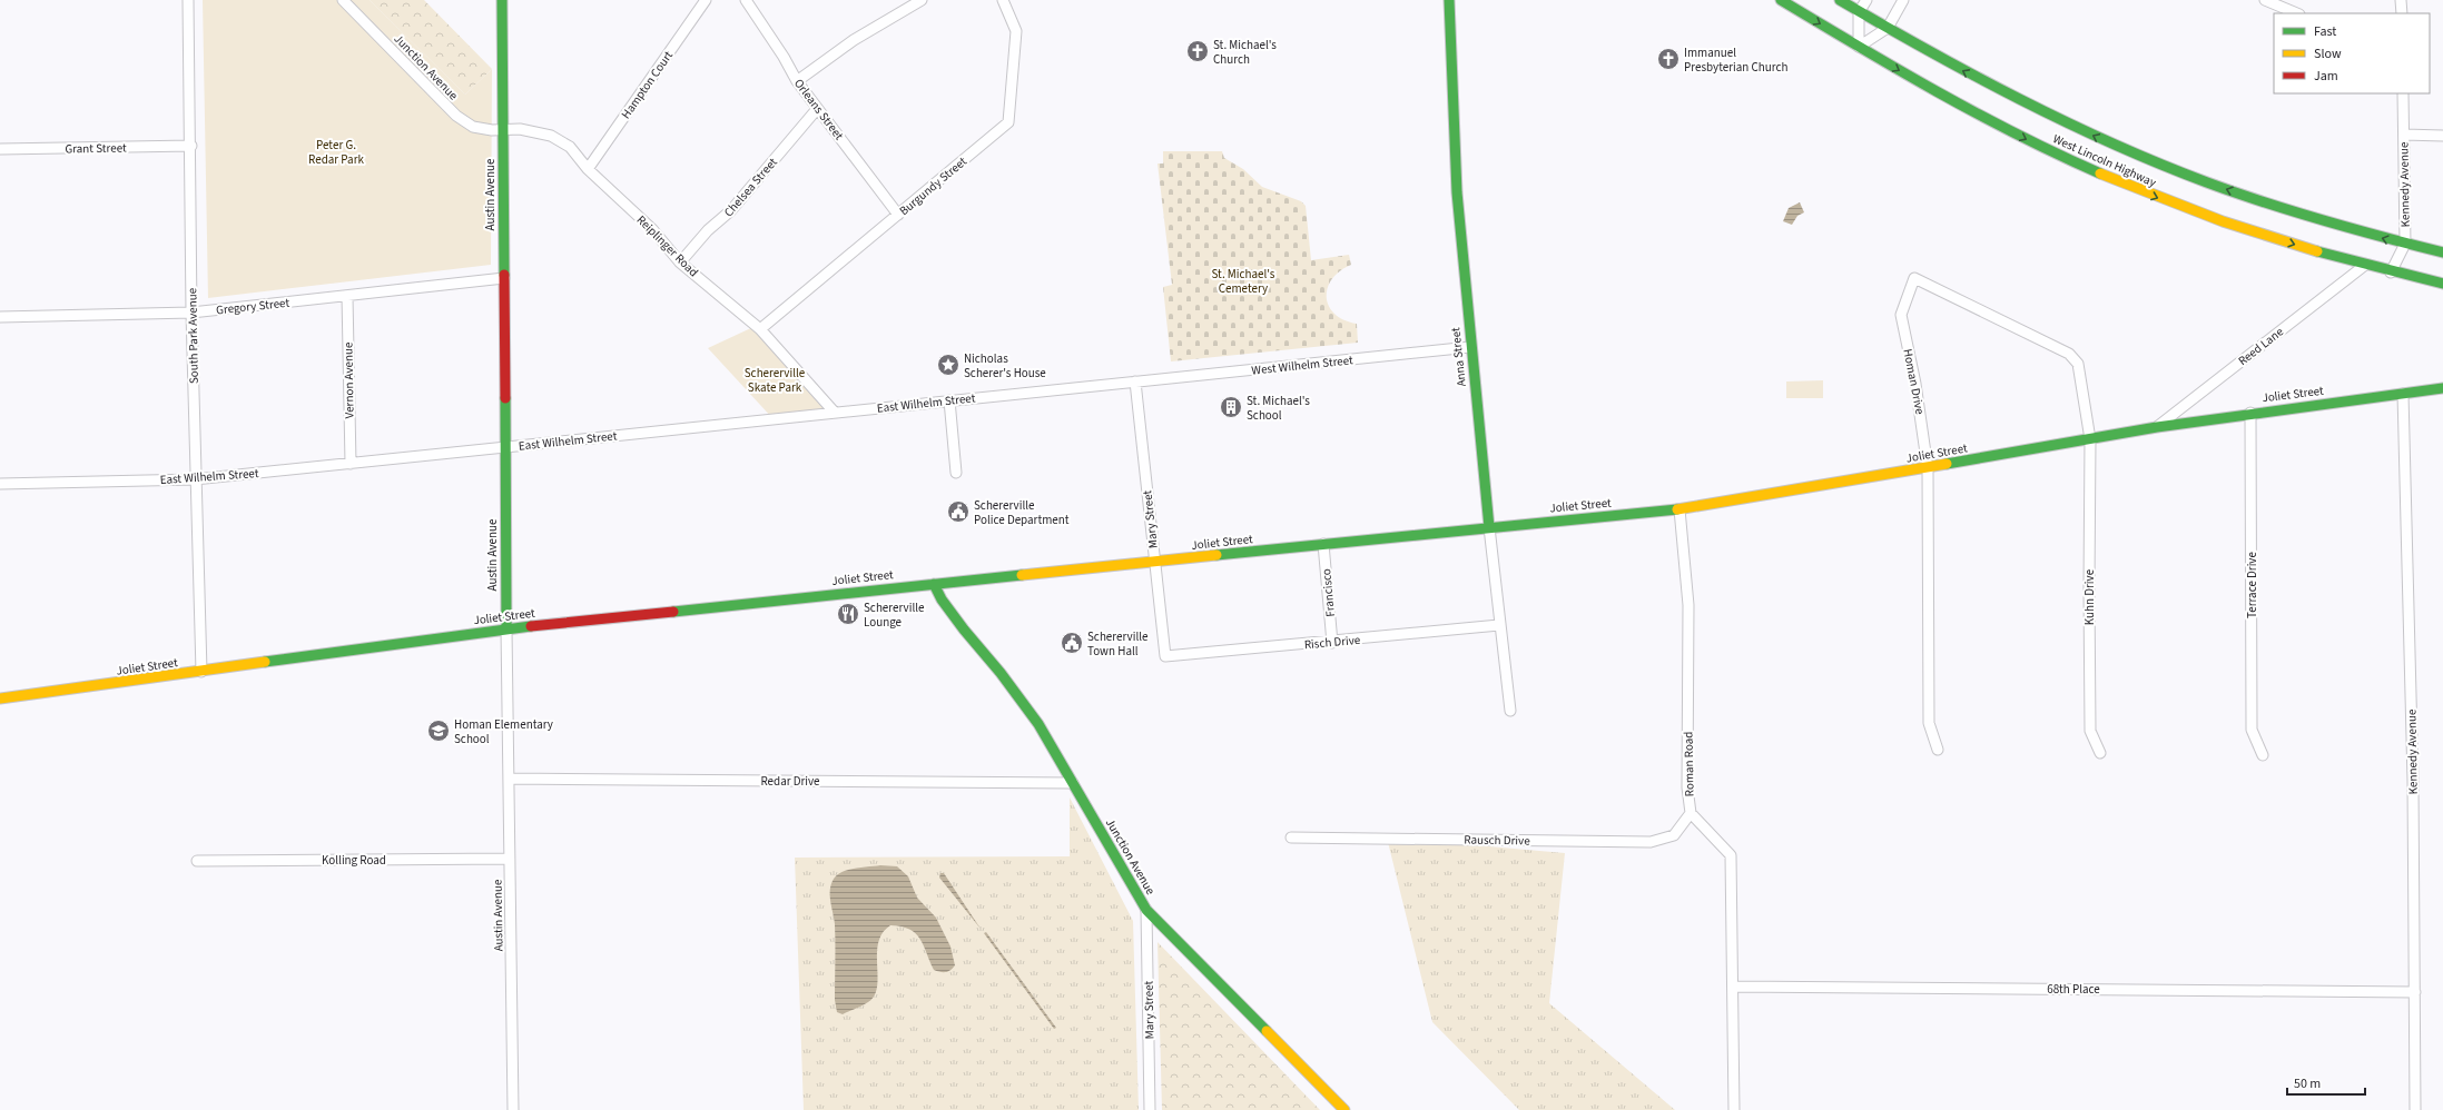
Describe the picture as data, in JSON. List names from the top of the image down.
{
  "streets": {
    "street": [
      "Junction Avenue",
      "Hampton Court",
      "Orleans Street",
      "Grant Street",
      "West Lincoln Highway",
      "Kennedy Avenue",
      "Burgundy Street",
      "Chelsea Street",
      "Austin Avenue",
      "Reiplinger Road",
      "Gregory Street",
      "South Park Avenue",
      "Reed Lane",
      "Anna Street",
      "West Wilhelm Street",
      "Vernon Avenue",
      "Homan Drive",
      "Joliet Street",
      "East Wilhelm Street",
      "Mary Street",
      "Terrace Drive",
      "Francisco",
      "Kuhn Drive",
      "Risch Drive",
      "Roman Road",
      "Redar Drive",
      "Rausch Drive",
      "Kolling Road",
      "68th Place"
    ]
  },
  "crossings": [
    ["Junction Avenue", "Austin Avenue"],
    ["Junction Avenue", "Reiplinger Road"],
    ["Junction Avenue", "Joliet Street"],
    ["Junction Avenue", "Mary Street"],
    ["Junction Avenue", "Redar Drive"],
    ["Hampton Court", "Reiplinger Road"],
    ["Orleans Street", "Burgundy Street"],
    ["Orleans Street", "Chelsea Street"],
    ["Grant Street", "South Park Avenue"],
    ["West Lincoln Highway", "Kennedy Avenue"],
    ["West Lincoln Highway", "Reed Lane"],
    ["Kennedy Avenue", "Joliet Street"],
    ["Kennedy Avenue", "68th Place"],
    ["Burgundy Street", "Reiplinger Road"],
    ["Chelsea Street", "Reiplinger Road"],
    ["Austin Avenue", "Reiplinger Road"],
    ["Austin Avenue", "Gregory Street"],
    ["Austin Avenue", "Joliet Street"],
    ["Austin Avenue", "East Wilhelm Street"],
    ["Austin Avenue", "Redar Drive"],
    ["Austin Avenue", "Kolling Road"],
    ["Reiplinger Road", "East Wilhelm Street"],
    ["Gregory Street", "South Park Avenue"],
    ["Gregory Street", "Vernon Avenue"],
    ["South Park Avenue", "Joliet Street"],
    ["South Park Avenue", "East Wilhelm Street"],
    ["Reed Lane", "Joliet Street"],
    ["Anna Street", "West Wilhelm Street"],
    ["Anna Street", "Joliet Street"],
    ["Anna Street", "Risch Drive"],
    ["West Wilhelm Street", "East Wilhelm Street"],
    ["West Wilhelm Street", "Mary Street"],
    ["Vernon Avenue", "East Wilhelm Street"],
    ["Homan Drive", "Joliet Street"],
    ["Homan Drive", "Kuhn Drive"],
    ["Joliet Street", "Mary Street"],
    ["Joliet Street", "Terrace Drive"],
    ["Joliet Street", "Francisco"],
    ["Joliet Street", "Kuhn Drive"],
    ["Joliet Street", "Roman Road"],
    ["East Wilhelm Street", "Mary Street"],
    ["Mary Street", "Risch Drive"],
    ["Francisco", "Risch Drive"],
    ["Roman Road", "Rausch Drive"],
    ["Roman Road", "68th Place"]
  ],
  "parks": ["Peter G. Redar Park", "St. Michael's Cemetery", "Schererville Skate Park"],
  "places": {
    "church": ["St. Michael's Church", "Immanuel Presbyterian Church"],
    "place": ["Nicholas Scherer's House"],
    "building": ["St. Michael's School"],
    "public building": ["Schererville Police Department", "Schererville Town Hall"],
    "restaurant": ["Schererville Lounge"],
    "school or university": ["Homan Elementary School"]
  },
  "legend": ["Fast", "Slow", "Jam"],
  "scale_bar": "50 m"
}
